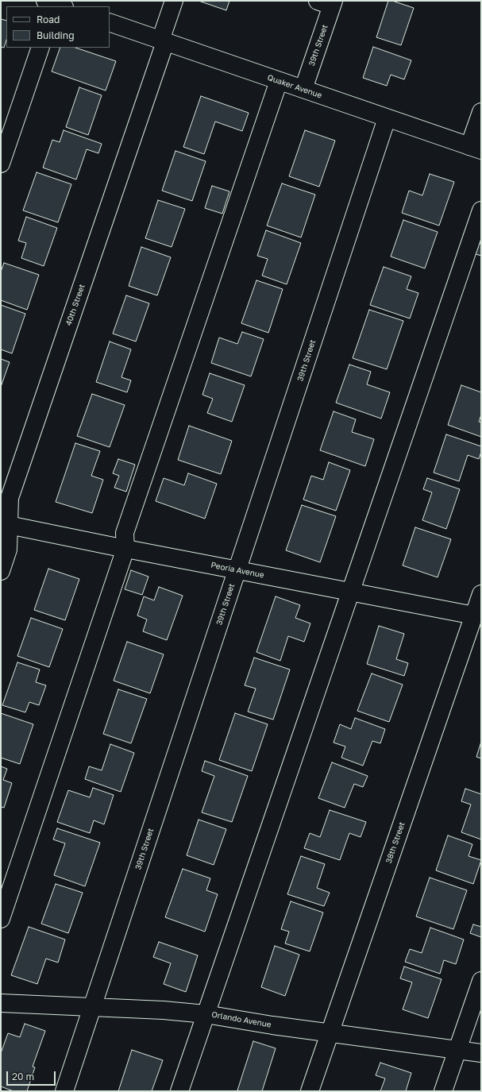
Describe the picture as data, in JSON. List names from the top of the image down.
{
  "streets": {
    "street": [
      "39th Street",
      "Quaker Avenue",
      "40th Street",
      "Peoria Avenue",
      "38th Street",
      "Orlando Avenue"
    ]
  },
  "crossings": [
    ["39th Street", "Quaker Avenue"],
    ["39th Street", "Peoria Avenue"],
    ["39th Street", "Orlando Avenue"],
    ["Quaker Avenue", "40th Street"],
    ["40th Street", "Peoria Avenue"],
    ["Peoria Avenue", "38th Street"],
    ["38th Street", "Orlando Avenue"]
  ],
  "legend": ["Road", "Building"],
  "scale_bar": "20 m"
}
